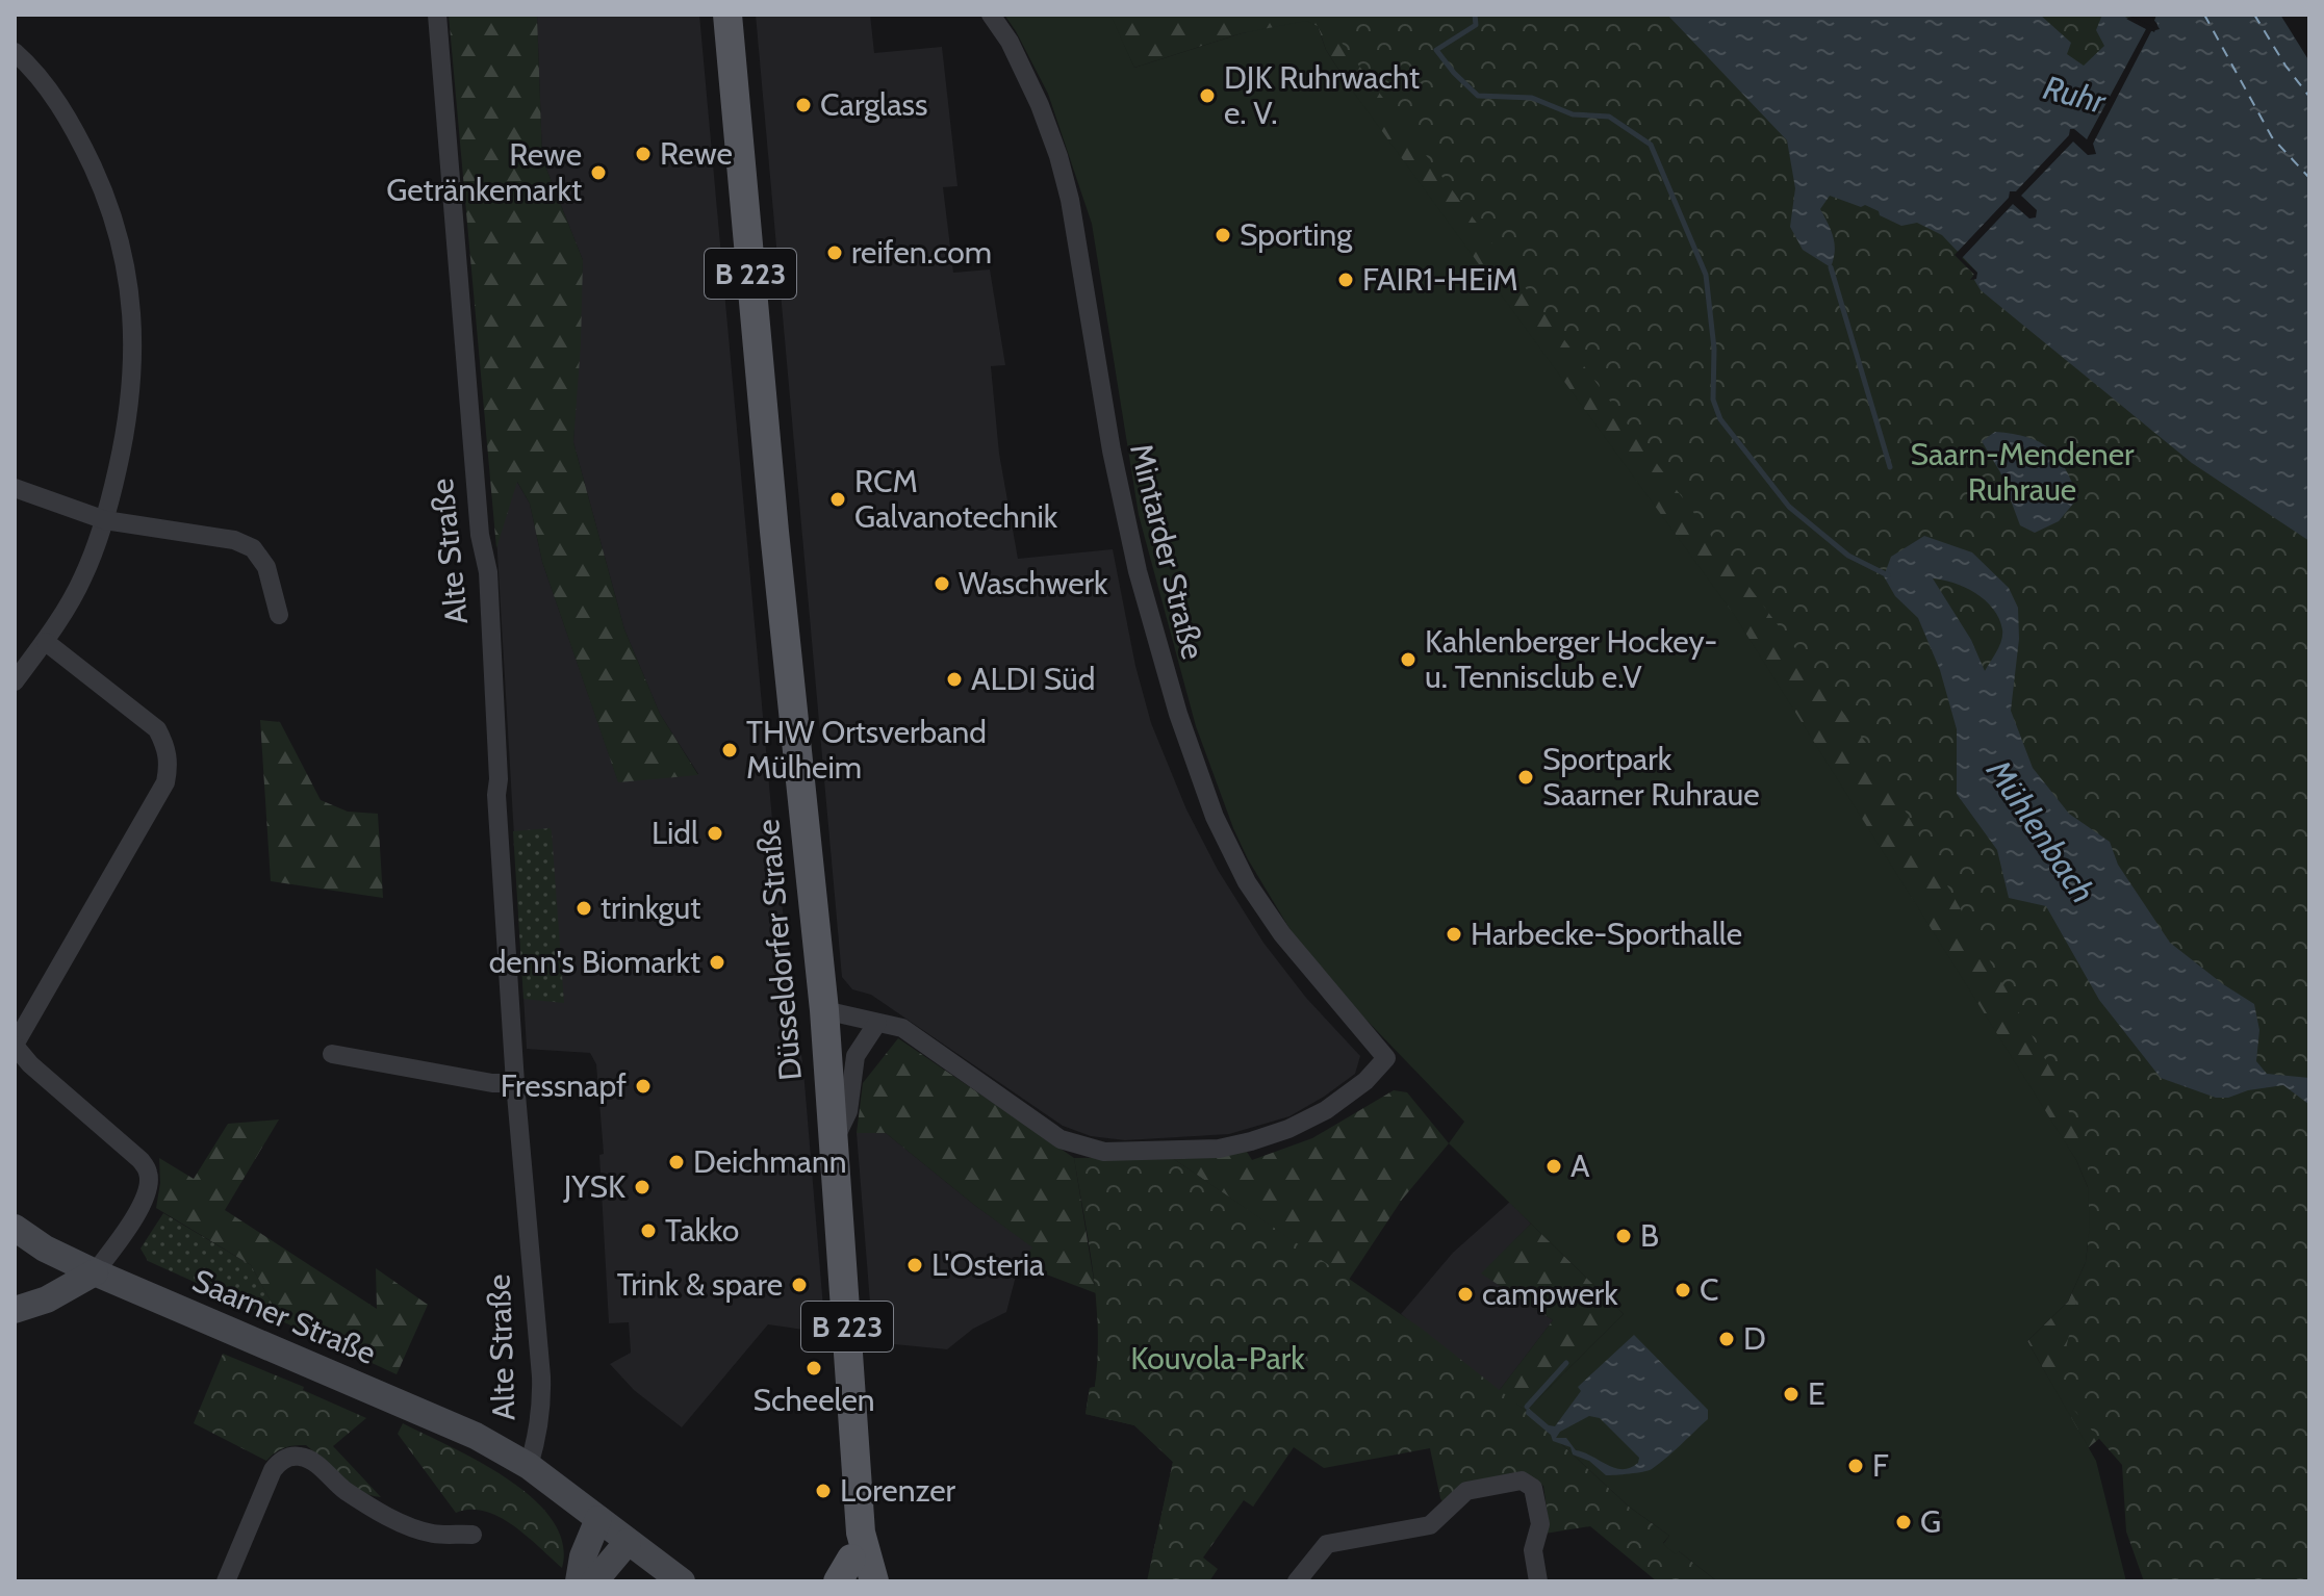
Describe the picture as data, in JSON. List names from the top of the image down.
{
  "streets": {
    "main road": [
      "B 223",
      "Alte Straße",
      "Düsseldorfer Straße",
      "Saarner Straße"
    ],
    "street": ["Mintarder Straße"]
  },
  "crossings": [
    ["Alte Straße", "Saarner Straße"]
  ],
  "water": ["Ruhr", "Mühlenbach"],
  "parks": ["Saarn-Mendener Ruhraue", "Kouvola-Park"],
  "places": [
    "DJK Ruhrwacht e. V.",
    "Carglass",
    "Rewe",
    "Rewe Getränkemarkt",
    "Sporting",
    "reifen.com",
    "FAIR1-HEiM",
    "RCM Galvanotechnik",
    "Waschwerk",
    "Kahlenberger Hockey- u. Tennisclub e.V",
    "ALDI Süd",
    "THW Ortsverband Mülheim",
    "Sportpark Saarner Ruhraue",
    "Lidl",
    "trinkgut",
    "Harbecke-Sporthalle",
    "denn's Biomarkt",
    "Fressnapf",
    "Deichmann",
    "A",
    "JYSK",
    "Takko",
    "B",
    "L'Osteria",
    "Trink & spare",
    "C",
    "campwerk",
    "D",
    "Scheelen",
    "E",
    "F",
    "Lorenzer",
    "G"
  ]
}
